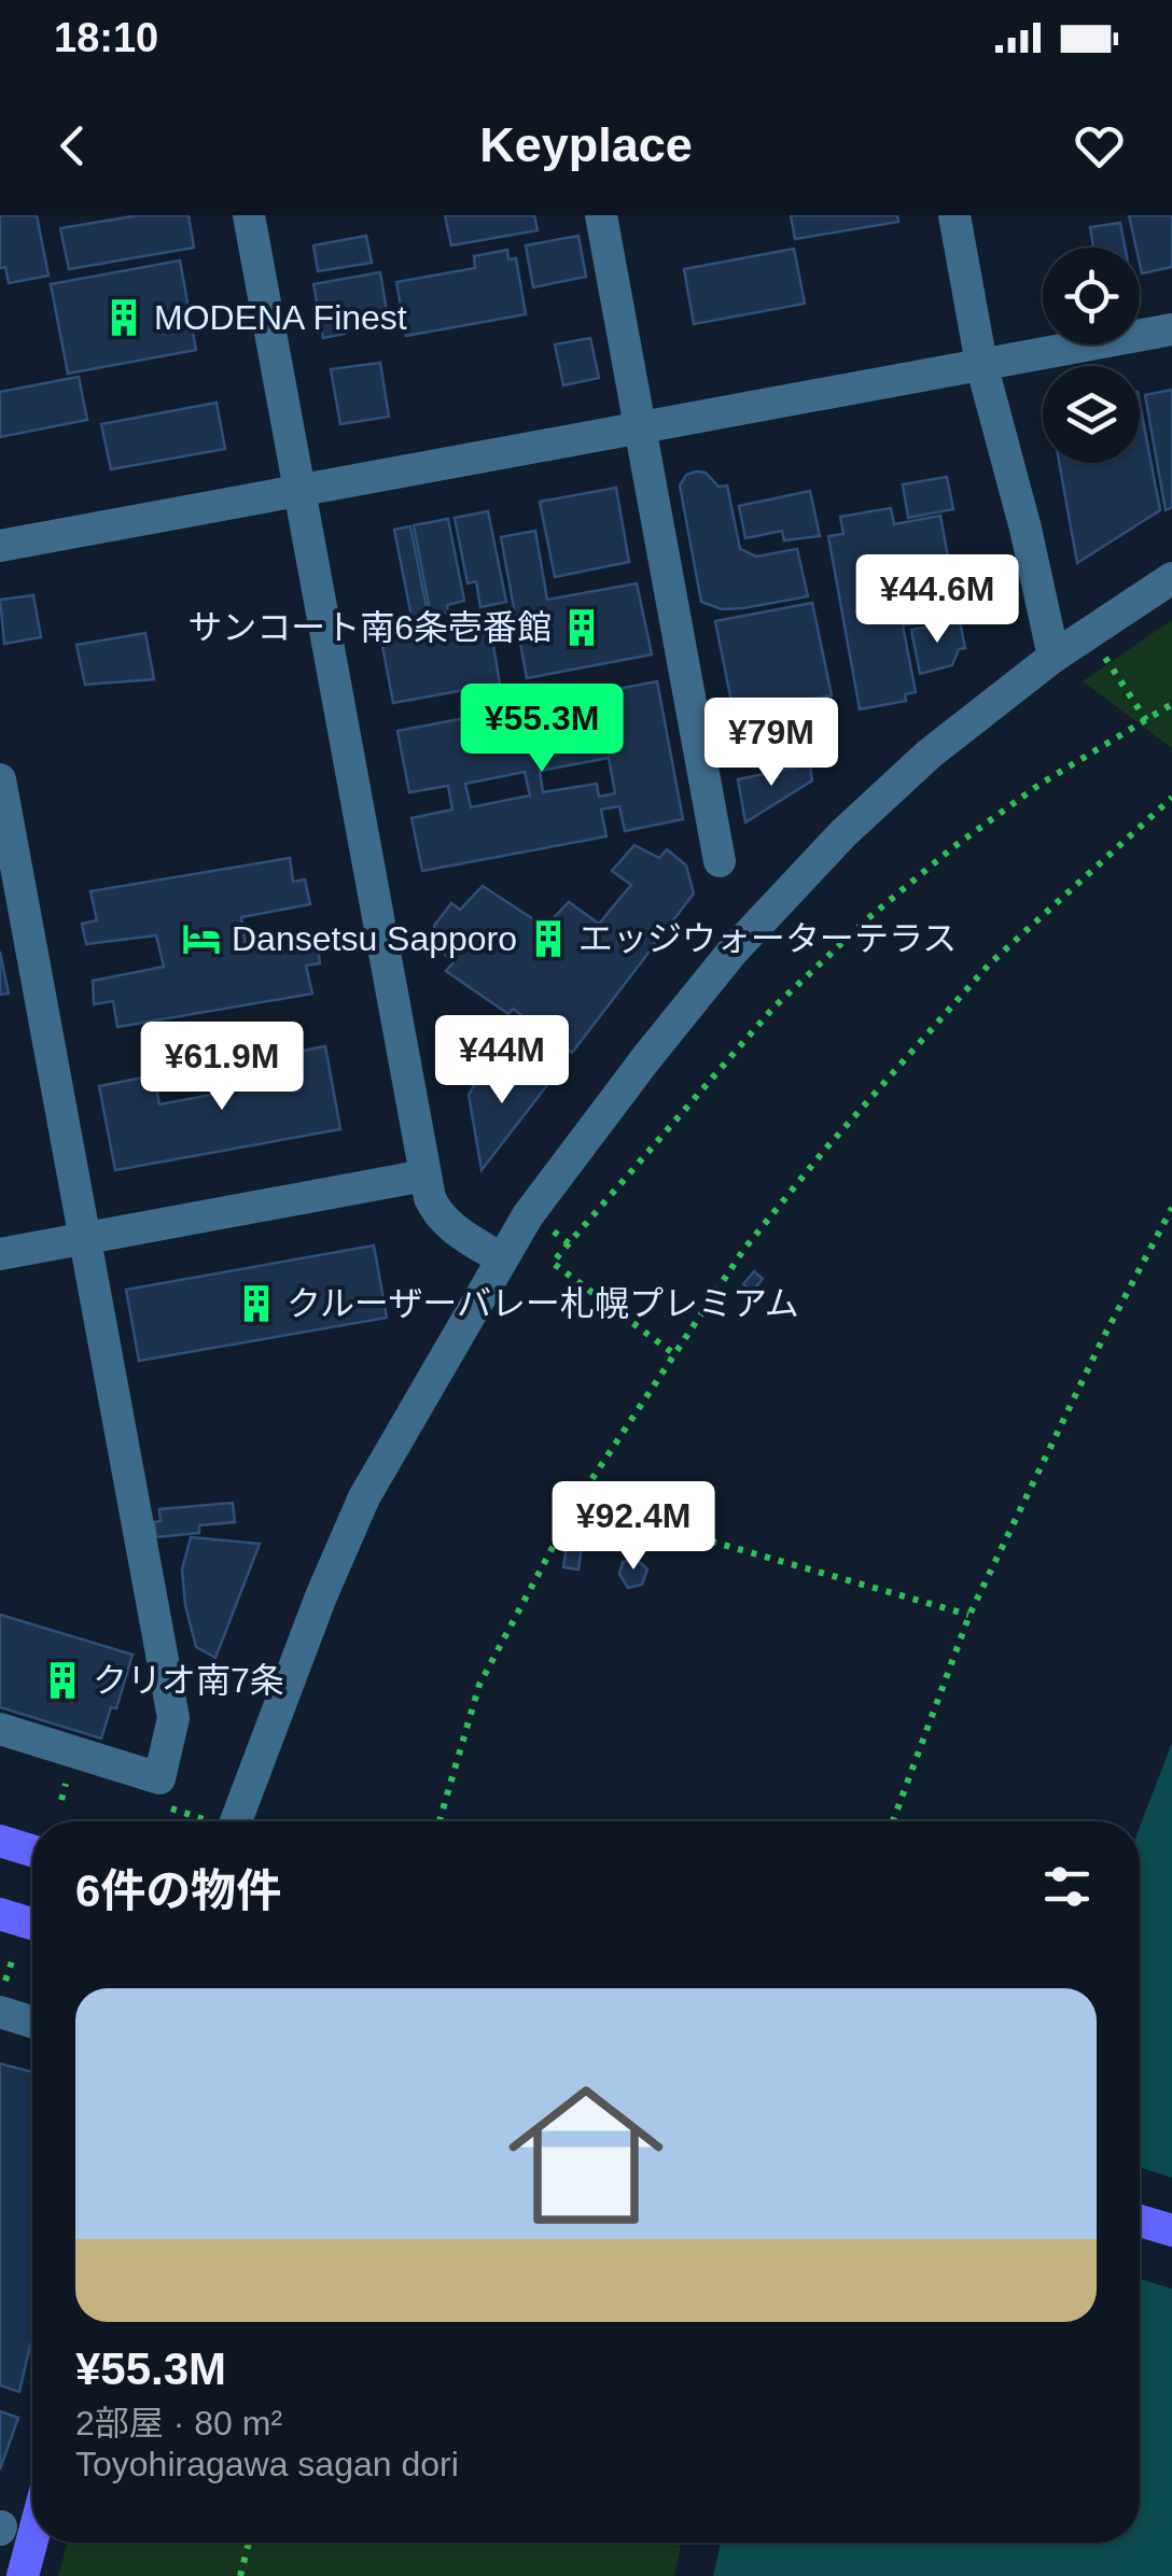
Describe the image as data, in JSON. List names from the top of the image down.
{
  "places": {
    "building": [
      "MODENA Finest",
      "サンコート南6条壱番館",
      "エッジウォーターテラス",
      "クルーザーバレー札幌プレミアム",
      "クリオ南7条"
    ],
    "hotel": ["Dansetsu Sapporo"]
  },
  "page": {
    "status": "18:10",
    "header": "Keyplace",
    "price": [
      "¥44.6M",
      "¥55.3M",
      "¥79M",
      "¥44M",
      "¥61.9M",
      "¥92.4M"
    ],
    "heading": "6件の物件",
    "list": [
      {
        "name": "¥55.3M",
        "note": "2部屋 · 80 m² · Toyohiragawa sagan dori"
      }
    ]
  }
}
